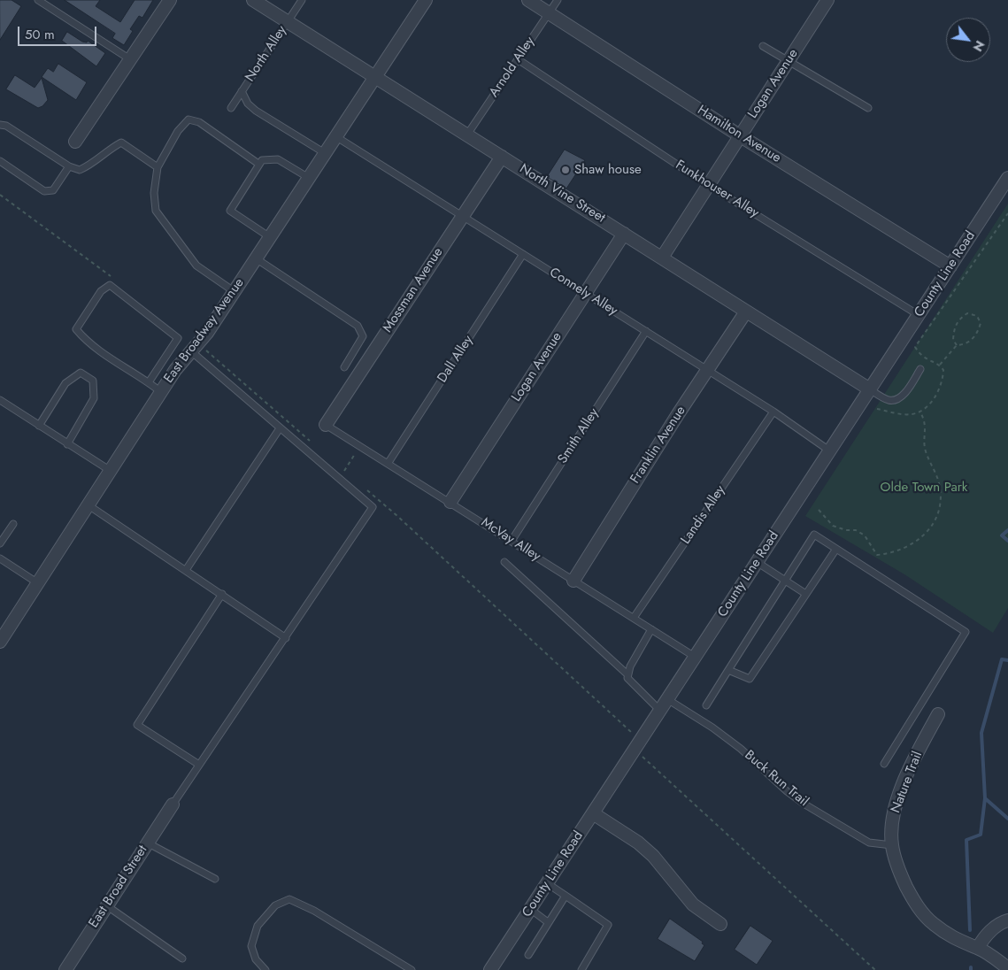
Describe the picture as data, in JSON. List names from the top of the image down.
{
  "streets": {
    "street": [
      "Logan Avenue",
      "Hamilton Avenue",
      "North Vine Street",
      "County Line Road",
      "Mossman Avenue",
      "East Broadway Avenue",
      "Franklin Avenue",
      "Nature Trail",
      "East Broad Street"
    ],
    "lane": [
      "North Alley",
      "Arnold Alley",
      "Funkhouser Alley",
      "Connely Alley",
      "Dall Alley",
      "Smith Alley",
      "Landis Alley",
      "McVay Alley",
      "Buck Run Trail"
    ]
  },
  "crossings": [
    ["North Alley", "North Vine Street"],
    ["Arnold Alley", "Hamilton Avenue"],
    ["Arnold Alley", "Funkhouser Alley"],
    ["Arnold Alley", "North Vine Street"],
    ["Logan Avenue", "Hamilton Avenue"],
    ["Logan Avenue", "Funkhouser Alley"],
    ["Logan Avenue", "North Vine Street"],
    ["Logan Avenue", "Connely Alley"],
    ["Logan Avenue", "McVay Alley"],
    ["Hamilton Avenue", "County Line Road"],
    ["Funkhouser Alley", "County Line Road"],
    ["North Vine Street", "County Line Road"],
    ["North Vine Street", "Mossman Avenue"],
    ["North Vine Street", "East Broadway Avenue"],
    ["North Vine Street", "Franklin Avenue"],
    ["County Line Road", "Connely Alley"],
    ["County Line Road", "McVay Alley"],
    ["County Line Road", "Buck Run Trail"],
    ["Mossman Avenue", "Connely Alley"],
    ["Mossman Avenue", "McVay Alley"],
    ["Connely Alley", "East Broadway Avenue"],
    ["Connely Alley", "Dall Alley"],
    ["Connely Alley", "Smith Alley"],
    ["Connely Alley", "Franklin Avenue"],
    ["Connely Alley", "Landis Alley"],
    ["Dall Alley", "McVay Alley"],
    ["Smith Alley", "McVay Alley"],
    ["Franklin Avenue", "McVay Alley"],
    ["Landis Alley", "McVay Alley"],
    ["Buck Run Trail", "Nature Trail"]
  ],
  "parks": ["Olde Town Park"],
  "places": ["Shaw house"],
  "scale_bar": "50 m",
  "north": "bottom right"
}
